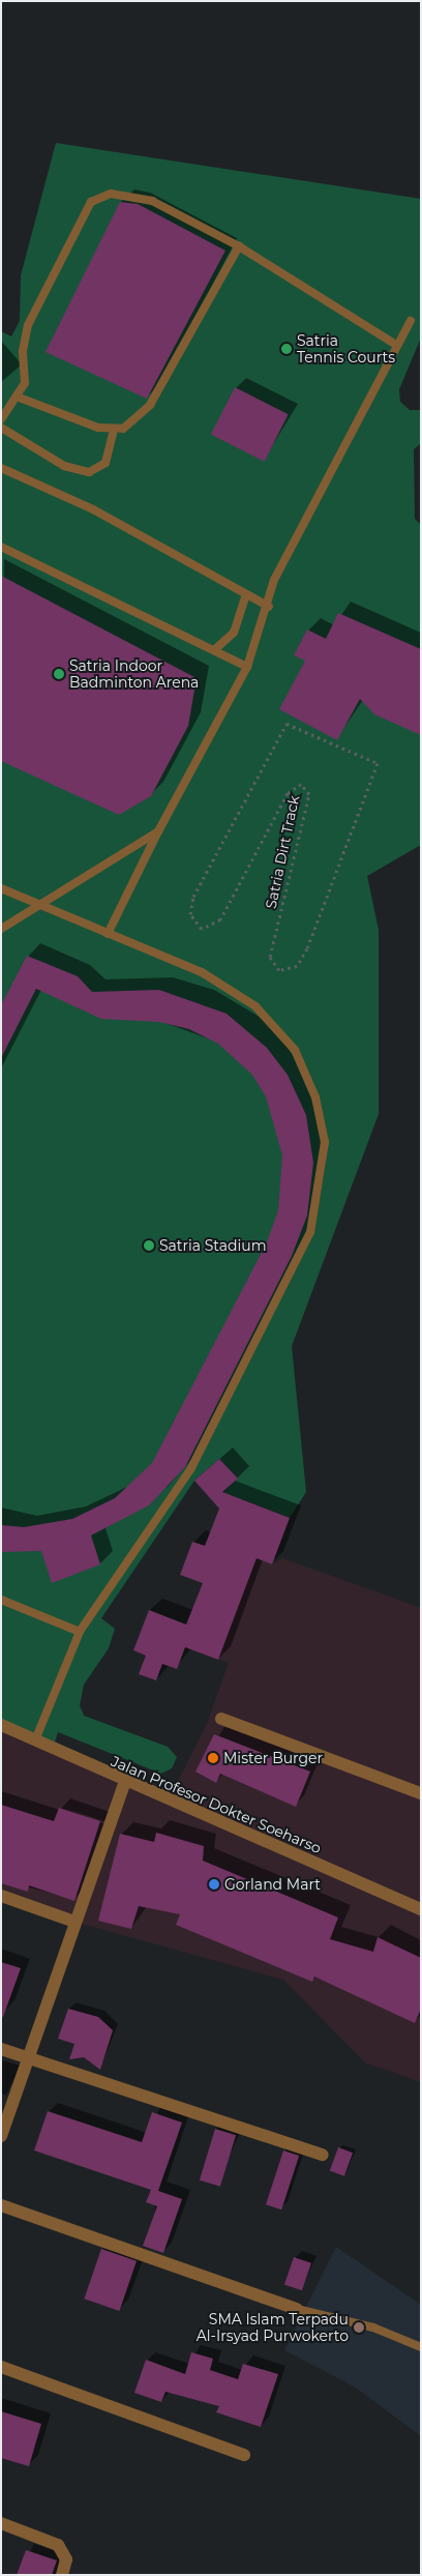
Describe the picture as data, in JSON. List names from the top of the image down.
{
  "streets": {
    "street": ["Jalan Profesor Dokter Soeharso"],
    "path": ["Satria Dirt Track"]
  },
  "places": [
    "Satria Tennis Courts",
    "Satria Indoor Badminton Arena",
    "Satria Stadium",
    "Mister Burger",
    "Gorland Mart",
    "SMA Islam Terpadu Al-Irsyad Purwokerto"
  ]
}
